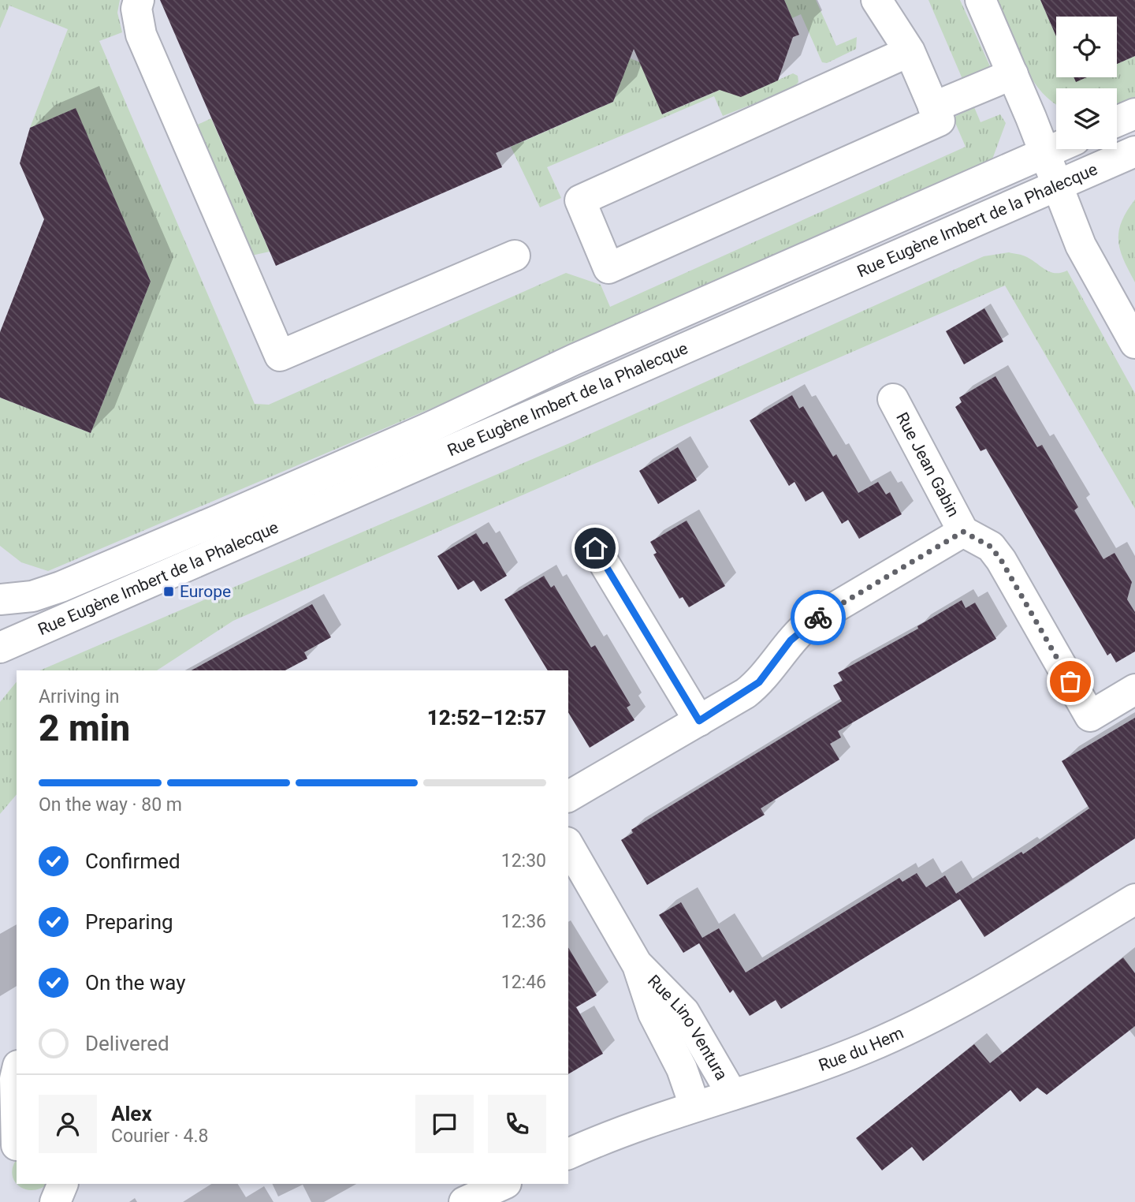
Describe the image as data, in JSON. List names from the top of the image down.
{
  "streets": {
    "street": [
      "Rue Eugène Imbert de la Phalecque",
      "Rue Jean Gabin",
      "Rue Lino Ventura",
      "Rue du Hem"
    ]
  },
  "crossings": [
    ["Rue Lino Ventura", "Rue du Hem"]
  ],
  "places": {
    "transit": ["Europe"]
  },
  "page": {
    "heading": ["2 min", "Arriving in", "12:52–12:57"],
    "panel": ["Alex", "Courier · 4.8"],
    "bar": "On the way · 80 m",
    "list": [
      ["Confirmed", "12:30"],
      ["Preparing", "12:36"],
      ["On the way", "12:46"],
      "Delivered"
    ]
  }
}
